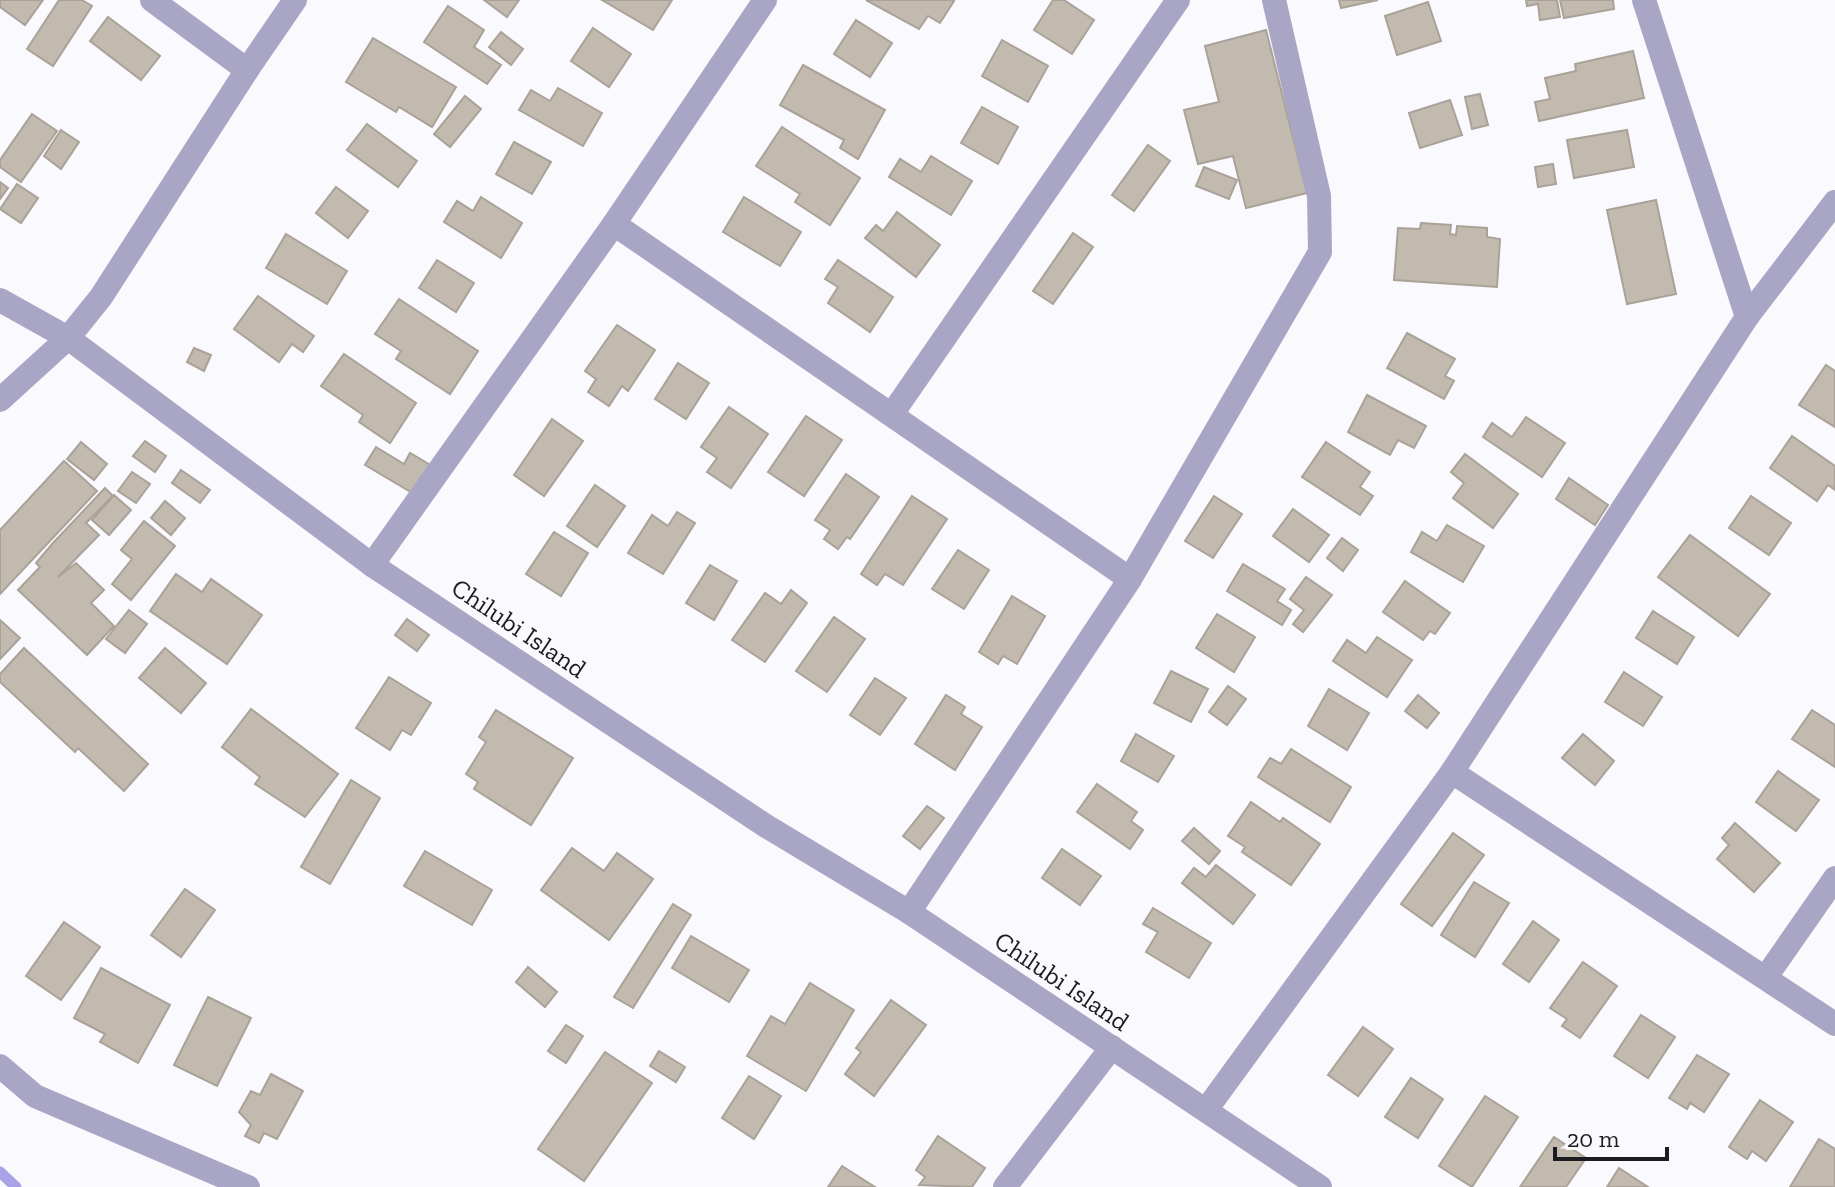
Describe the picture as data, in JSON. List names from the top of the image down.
{
  "streets": {
    "street": ["Chilubi Island"]
  },
  "scale_bar": "20 m"
}
